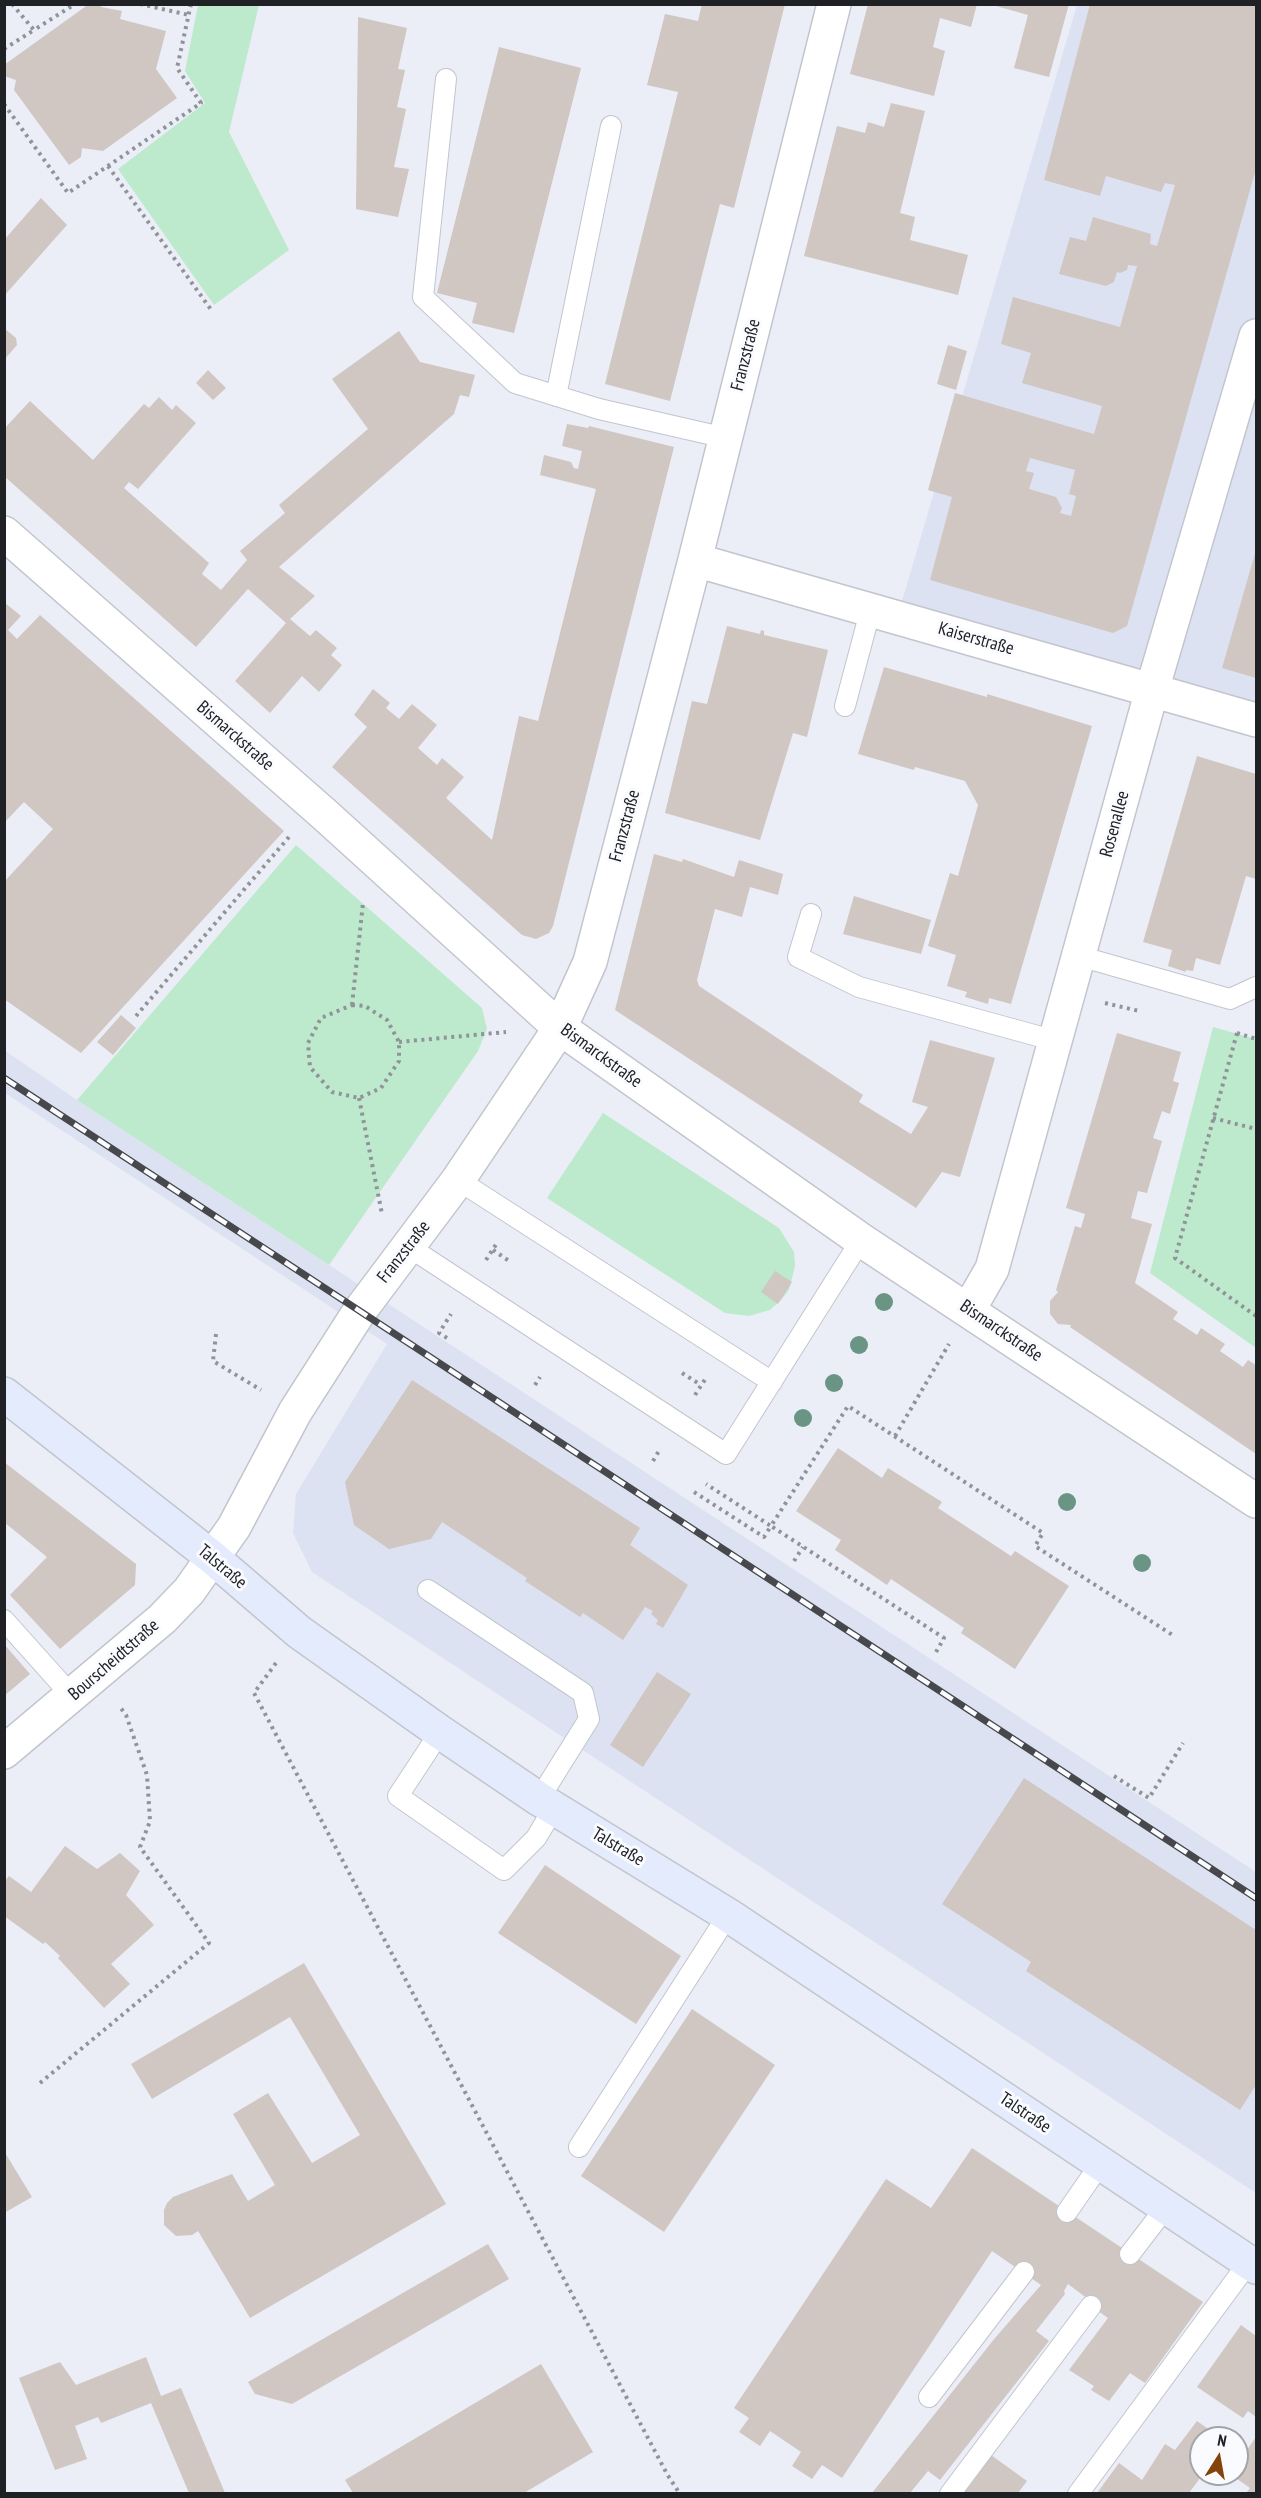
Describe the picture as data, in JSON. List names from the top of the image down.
{
  "streets": {
    "main road": ["Talstraße"],
    "street": [
      "Franzstraße",
      "Kaiserstraße",
      "Bismarckstraße",
      "Rosenallee",
      "Bourscheidtstraße"
    ]
  },
  "crossings": [
    ["Franzstraße", "Kaiserstraße"],
    ["Franzstraße", "Bismarckstraße"],
    ["Franzstraße", "Talstraße"],
    ["Franzstraße", "Bourscheidtstraße"],
    ["Kaiserstraße", "Rosenallee"],
    ["Bismarckstraße", "Rosenallee"],
    ["Talstraße", "Bourscheidtstraße"]
  ],
  "north": "top"
}
